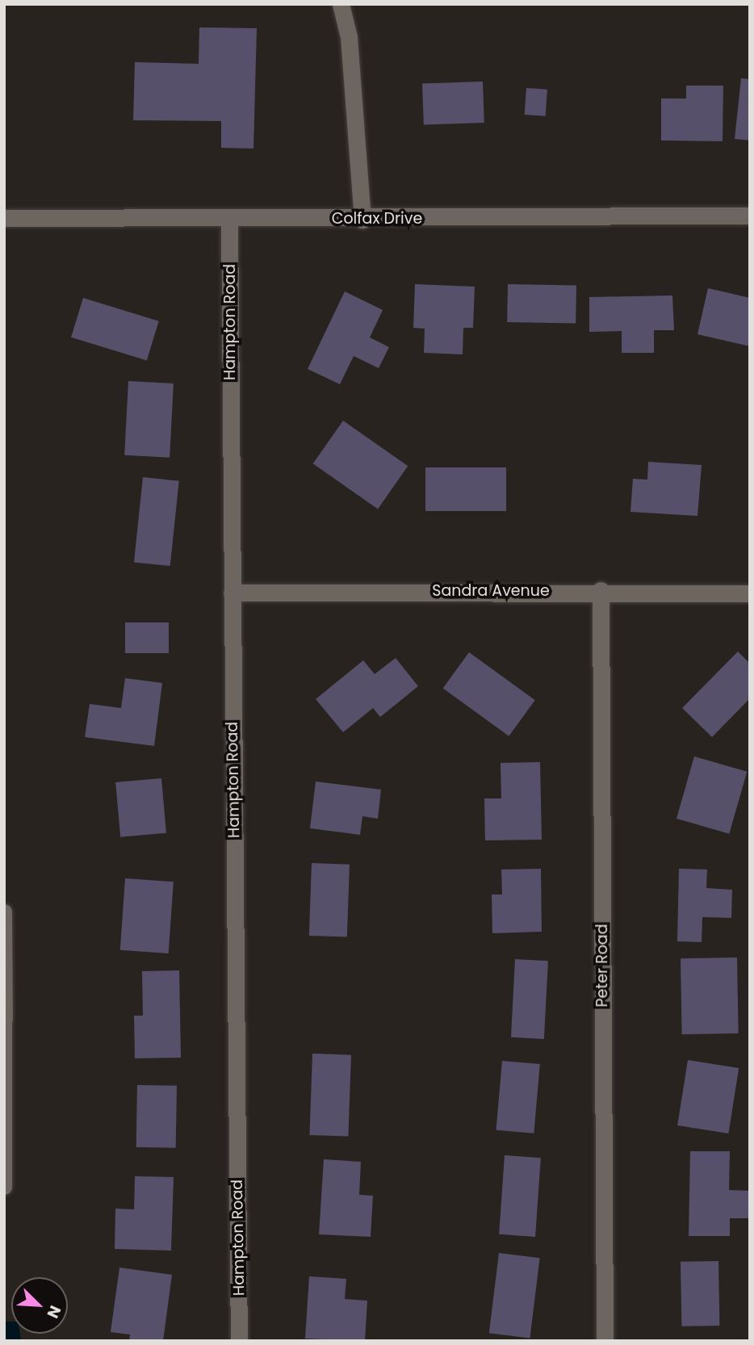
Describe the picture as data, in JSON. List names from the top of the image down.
{
  "streets": {
    "street": [
      "Colfax Drive",
      "Hampton Road",
      "Sandra Avenue",
      "Peter Road"
    ]
  },
  "crossings": [
    ["Colfax Drive", "Hampton Road"],
    ["Hampton Road", "Sandra Avenue"],
    ["Sandra Avenue", "Peter Road"]
  ],
  "north": "bottom right"
}
